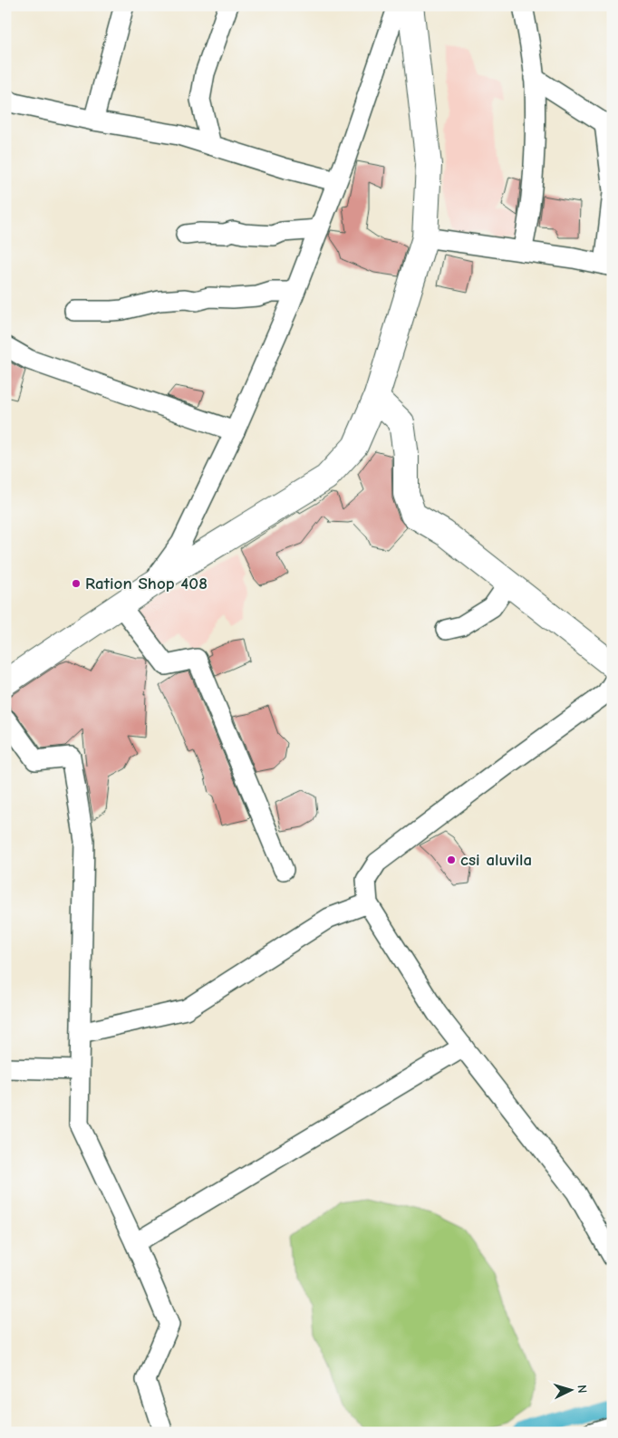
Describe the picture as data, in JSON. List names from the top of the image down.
{
  "places": ["Ration Shop 408", "csi aluvila"],
  "north": "right"
}
